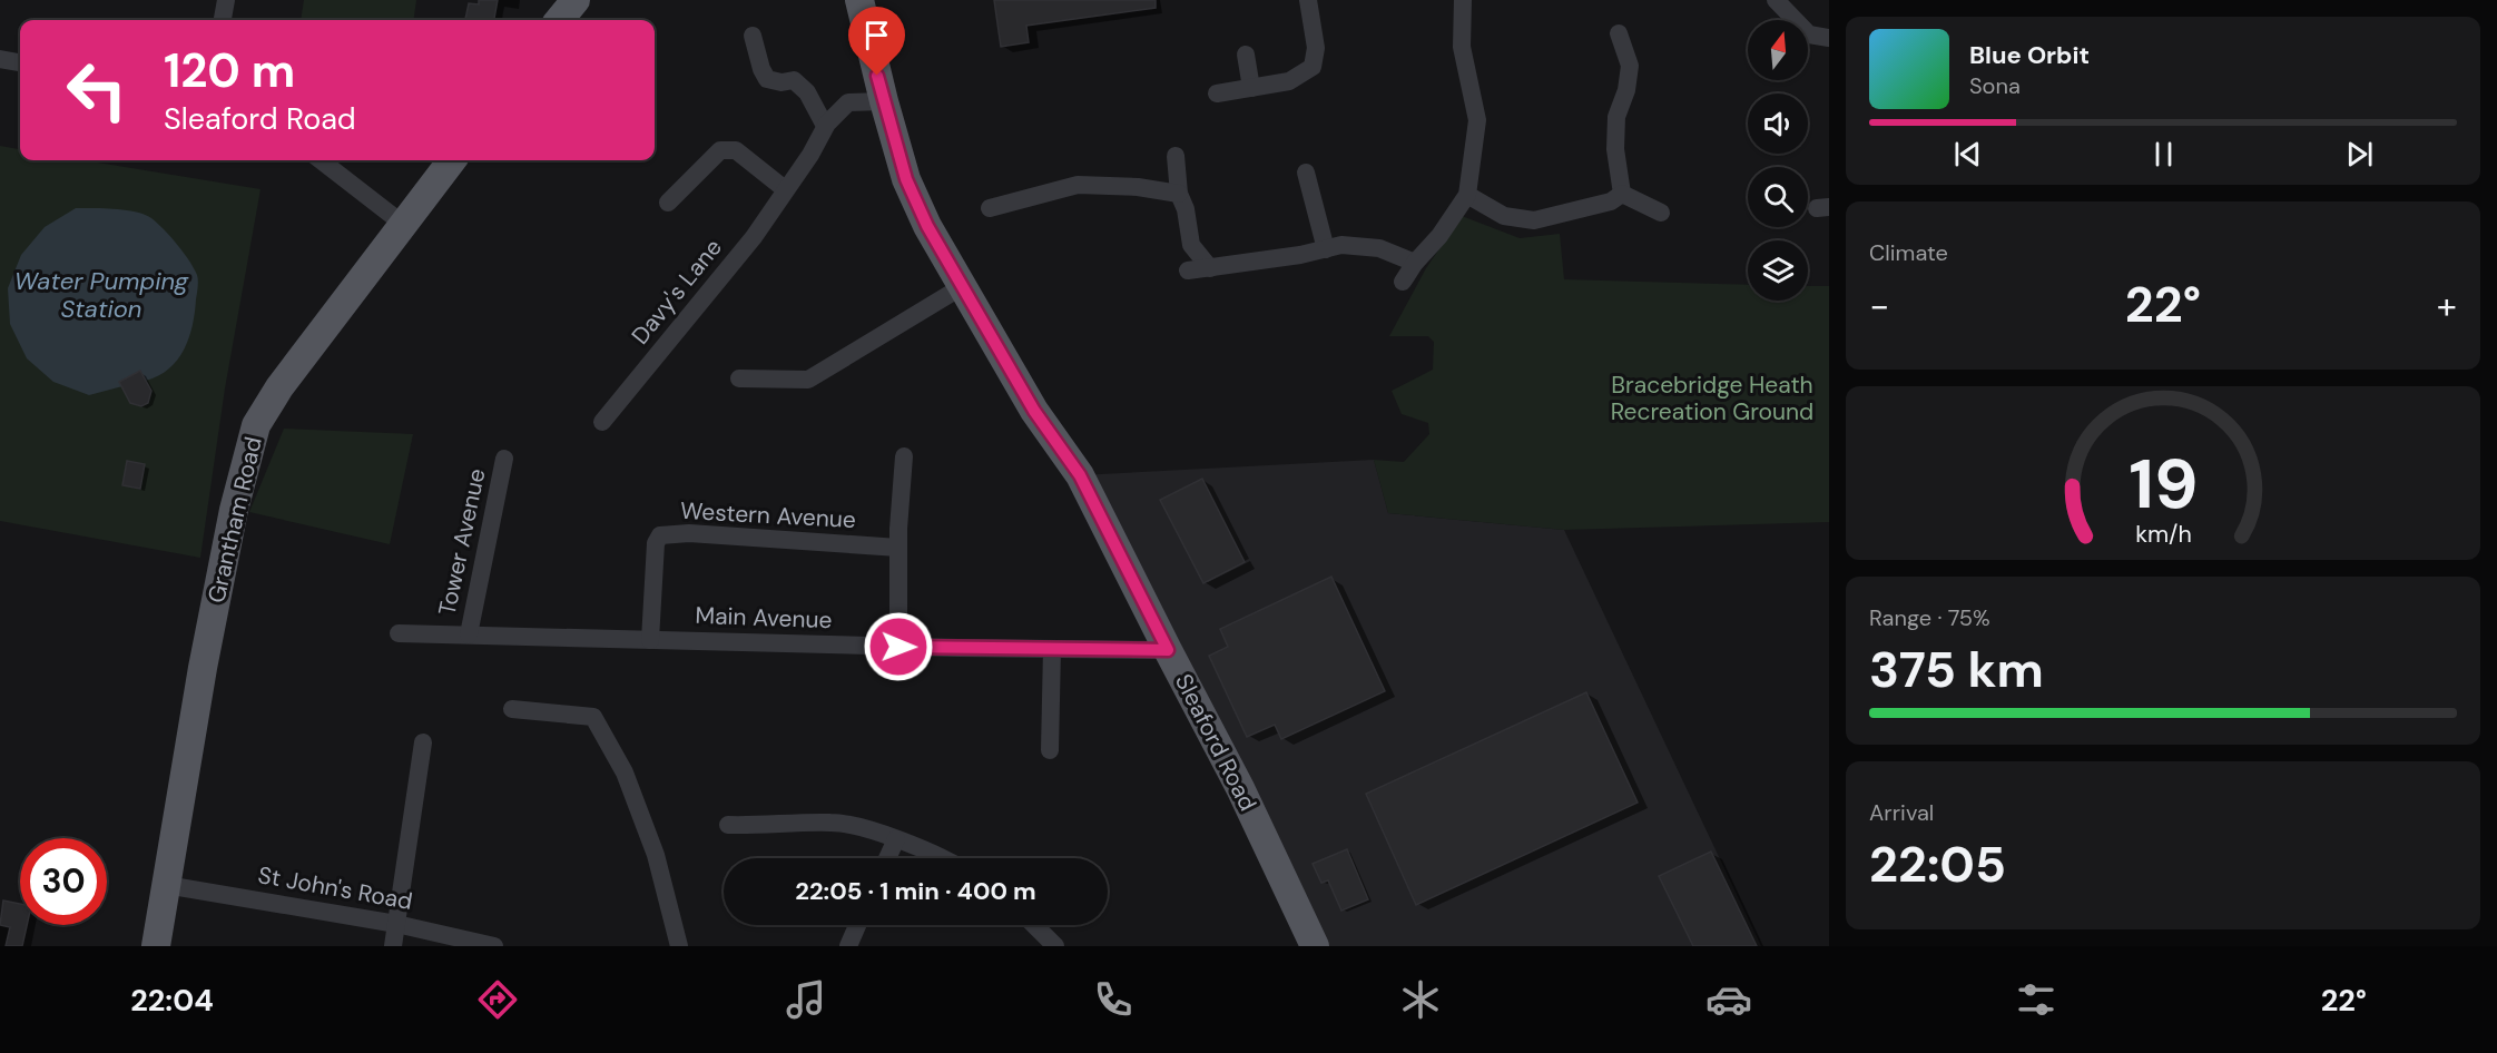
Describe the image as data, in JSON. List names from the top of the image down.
{
  "streets": {
    "main road": ["Grantham Road", "Sleaford Road"],
    "street": [
      "Davy's Lane",
      "Western Avenue",
      "Tower Avenue",
      "Main Avenue",
      "St John's Road"
    ]
  },
  "crossings": [
    ["Davy's Lane", "Sleaford Road"],
    ["Western Avenue", "Main Avenue"],
    ["Grantham Road", "St John's Road"],
    ["Tower Avenue", "Main Avenue"],
    ["Main Avenue", "Sleaford Road"]
  ],
  "water": ["Water Pumping Station"],
  "parks": ["Bracebridge Heath Recreation Ground"],
  "north": "top",
  "page": {
    "turn": ["120 m", "Sleaford Road"],
    "song": ["Blue Orbit", "Sona"],
    "tile": [
      "Climate",
      ["Range · 75%", "375 km"],
      ["Arrival", "22:05"]
    ],
    "heat": ["−", "22°", "+"],
    "limit": "30",
    "trip": "22:05 · 1 min · 400 m",
    "tabs": ["22:04", "22°"],
    "gauge": ["19", "km/h"]
  }
}
